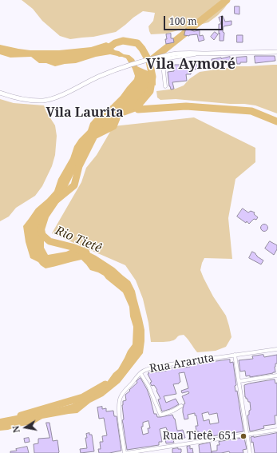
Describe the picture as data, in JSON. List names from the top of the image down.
{
  "streets": {
    "street": ["Rua Araruta"]
  },
  "districts": ["Vila Aymoré", "Vila Laurita"],
  "water": ["Rio Tietê"],
  "places": ["Rua Tietê, 651"],
  "scale_bar": "100 m",
  "north": "left"
}
